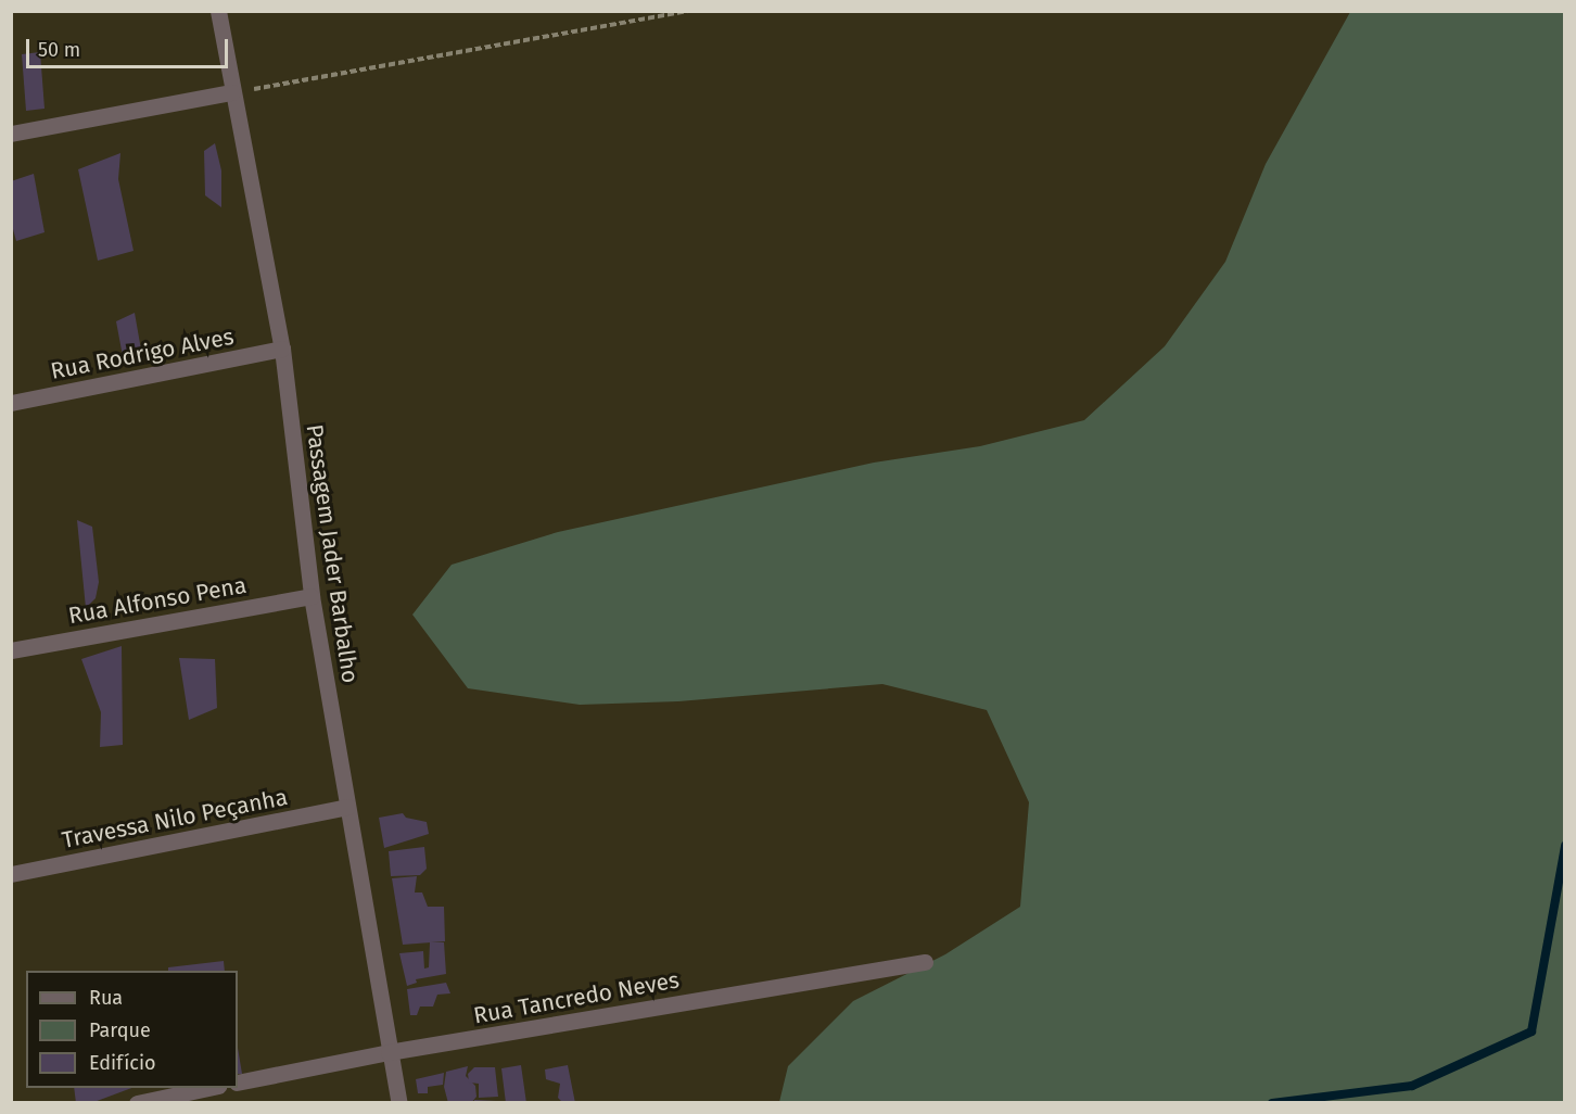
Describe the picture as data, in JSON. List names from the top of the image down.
{
  "streets": {
    "street": [
      "Rua Rodrigo Alves",
      "Passagem Jader Barbalho",
      "Rua Alfonso Pena",
      "Travessa Nilo Peçanha",
      "Rua Tancredo Neves"
    ]
  },
  "crossings": [
    ["Rua Rodrigo Alves", "Passagem Jader Barbalho"],
    ["Passagem Jader Barbalho", "Rua Alfonso Pena"],
    ["Passagem Jader Barbalho", "Travessa Nilo Peçanha"],
    ["Passagem Jader Barbalho", "Rua Tancredo Neves"]
  ],
  "legend": ["Rua", "Parque", "Edifício"],
  "scale_bar": "50 m"
}
